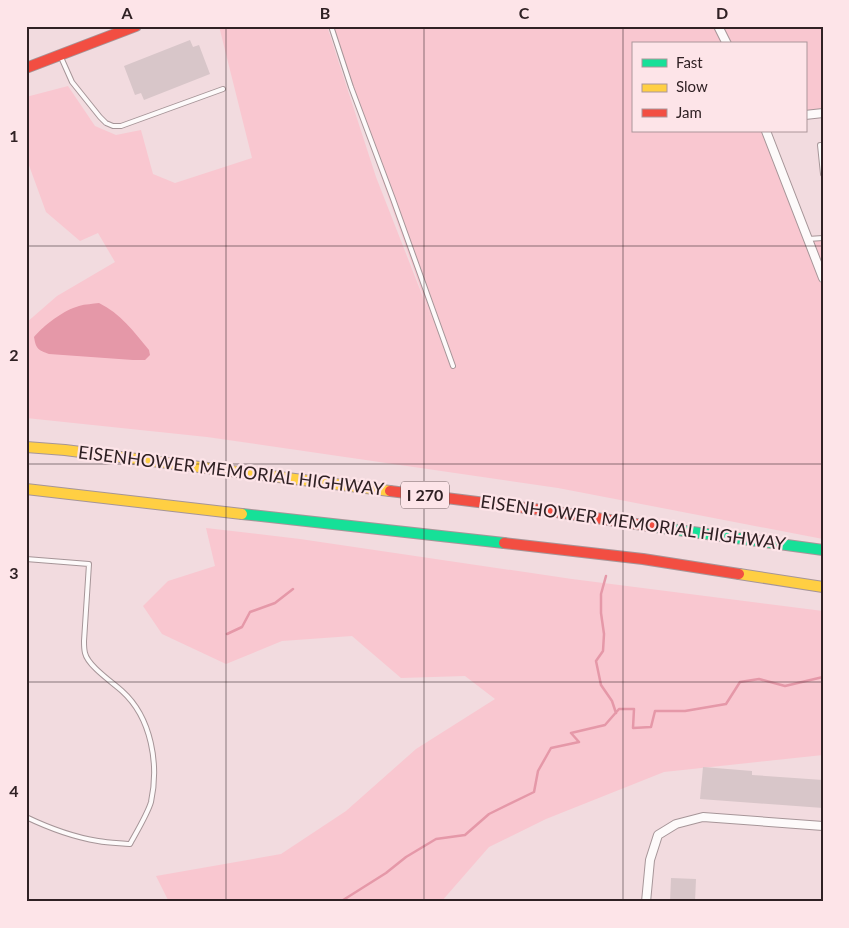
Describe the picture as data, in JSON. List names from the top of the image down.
{
  "streets": {
    "main road": ["EISENHOWER MEMORIAL HIGHWAY", "I 270"]
  },
  "legend": ["Fast", "Slow", "Jam"],
  "grid": {
    "columns": [
      "A",
      "B",
      "C",
      "D"
    ],
    "rows": [
      "1",
      "2",
      "3",
      "4"
    ]
  }
}
